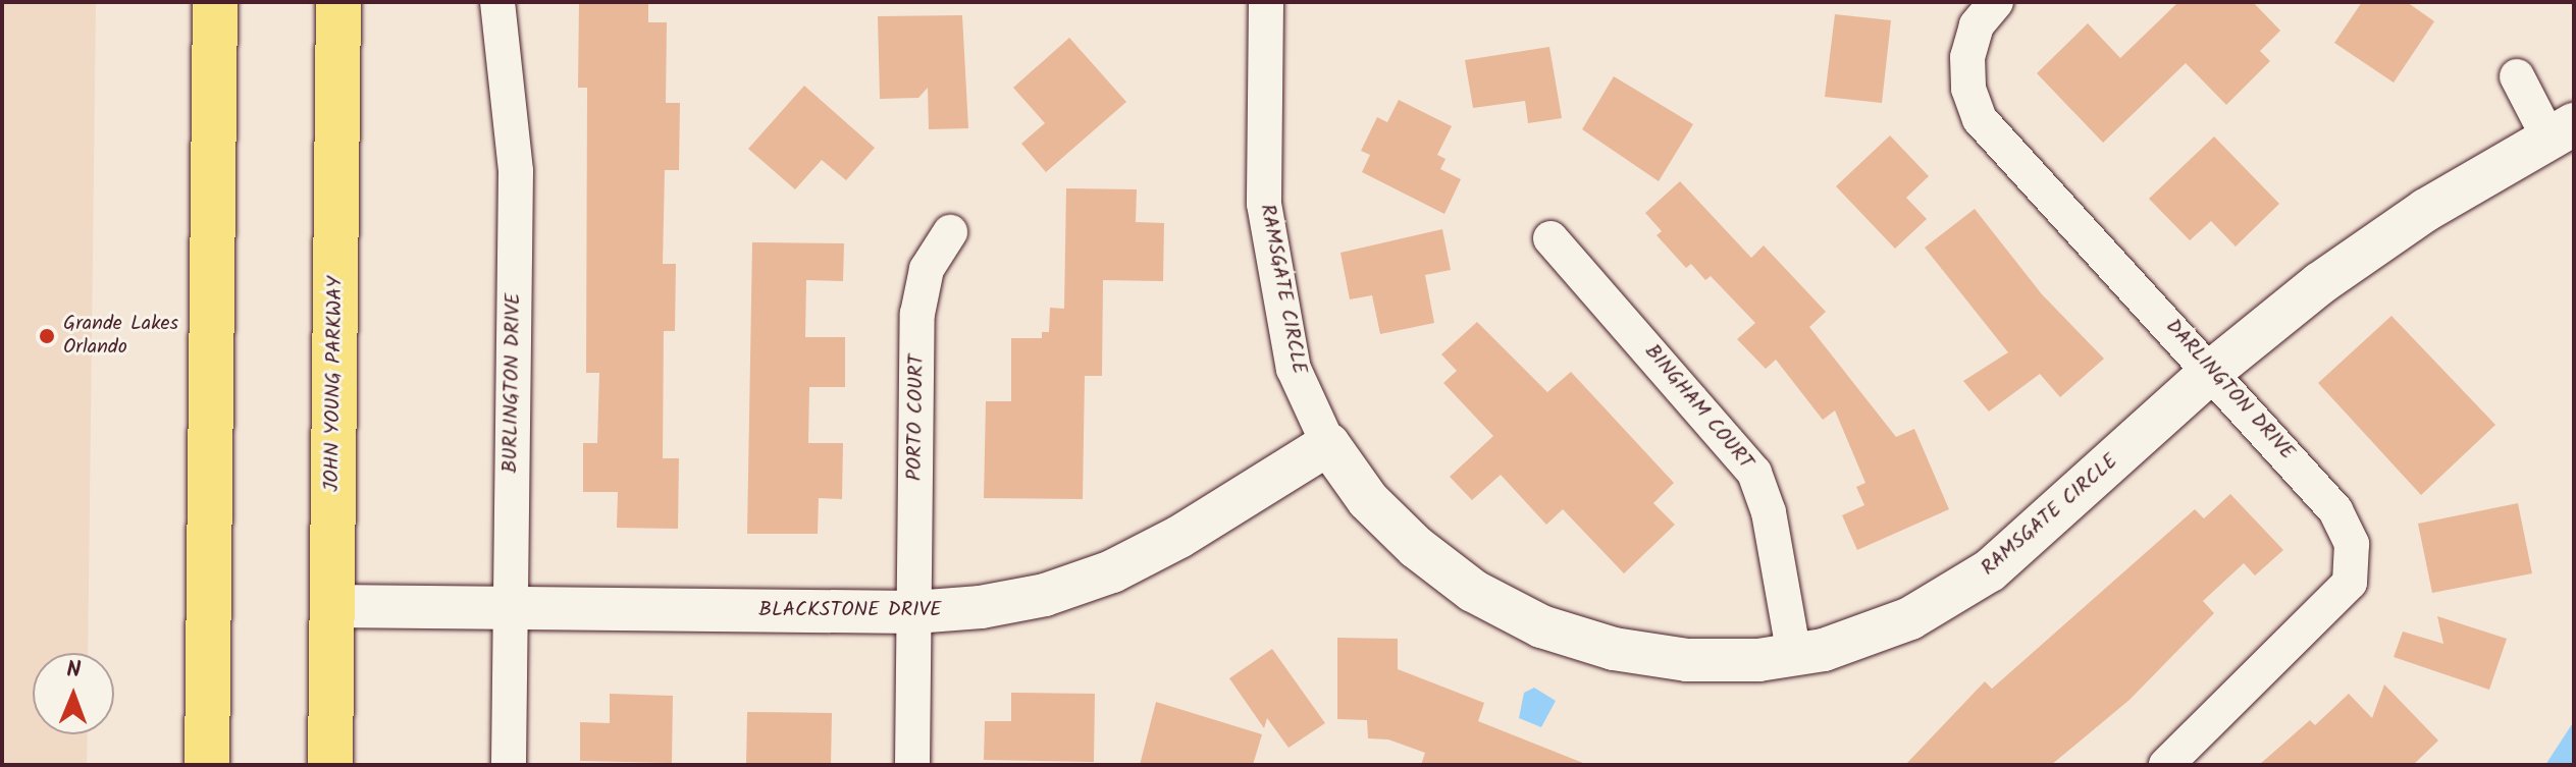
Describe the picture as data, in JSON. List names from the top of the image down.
{
  "streets": {
    "highway": ["JOHN YOUNG PARKWAY"],
    "street": [
      "RAMSGATE CIRCLE",
      "BURLINGTON DRIVE",
      "DARLINGTON DRIVE",
      "BINGHAM COURT",
      "PORTO COURT",
      "BLACKSTONE DRIVE"
    ]
  },
  "crossings": [
    ["RAMSGATE CIRCLE", "DARLINGTON DRIVE"],
    ["RAMSGATE CIRCLE", "BINGHAM COURT"],
    ["RAMSGATE CIRCLE", "BLACKSTONE DRIVE"],
    ["BURLINGTON DRIVE", "BLACKSTONE DRIVE"],
    ["JOHN YOUNG PARKWAY", "BLACKSTONE DRIVE"],
    ["PORTO COURT", "BLACKSTONE DRIVE"]
  ],
  "places": ["Grande Lakes Orlando"],
  "north": "top"
}
